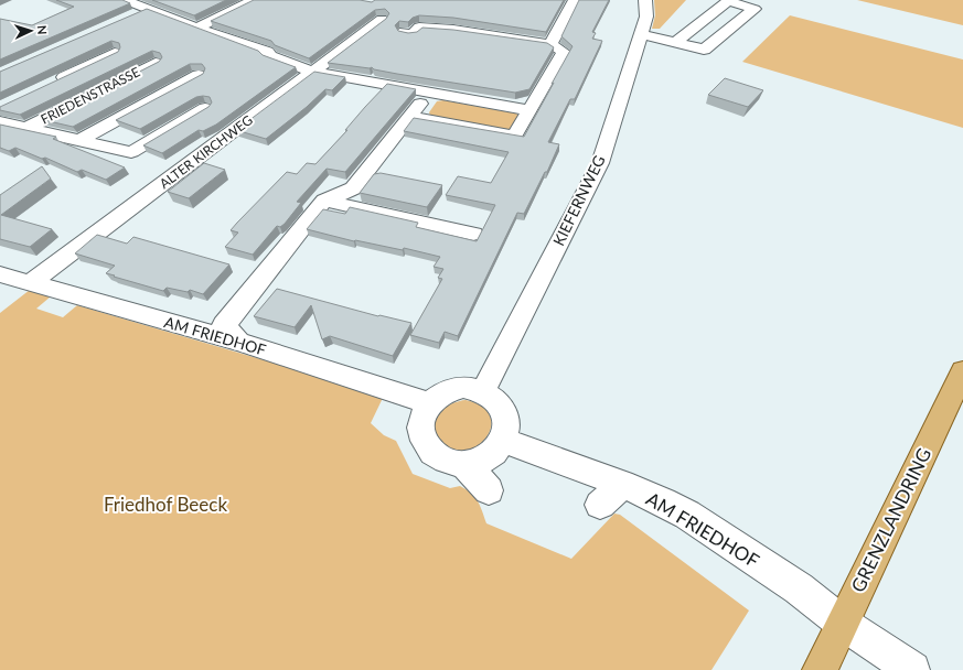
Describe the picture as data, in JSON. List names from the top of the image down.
{
  "streets": {
    "main road": ["GRENZLANDRING"],
    "street": [
      "FRIEDENSTRASSE",
      "ALTER KIRCHWEG",
      "KIEFERNWEG",
      "AM FRIEDHOF"
    ]
  },
  "crossings": [
    ["ALTER KIRCHWEG", "AM FRIEDHOF"],
    ["KIEFERNWEG", "AM FRIEDHOF"],
    ["AM FRIEDHOF", "GRENZLANDRING"]
  ],
  "parks": ["Friedhof Beeck"],
  "north": "right"
}
